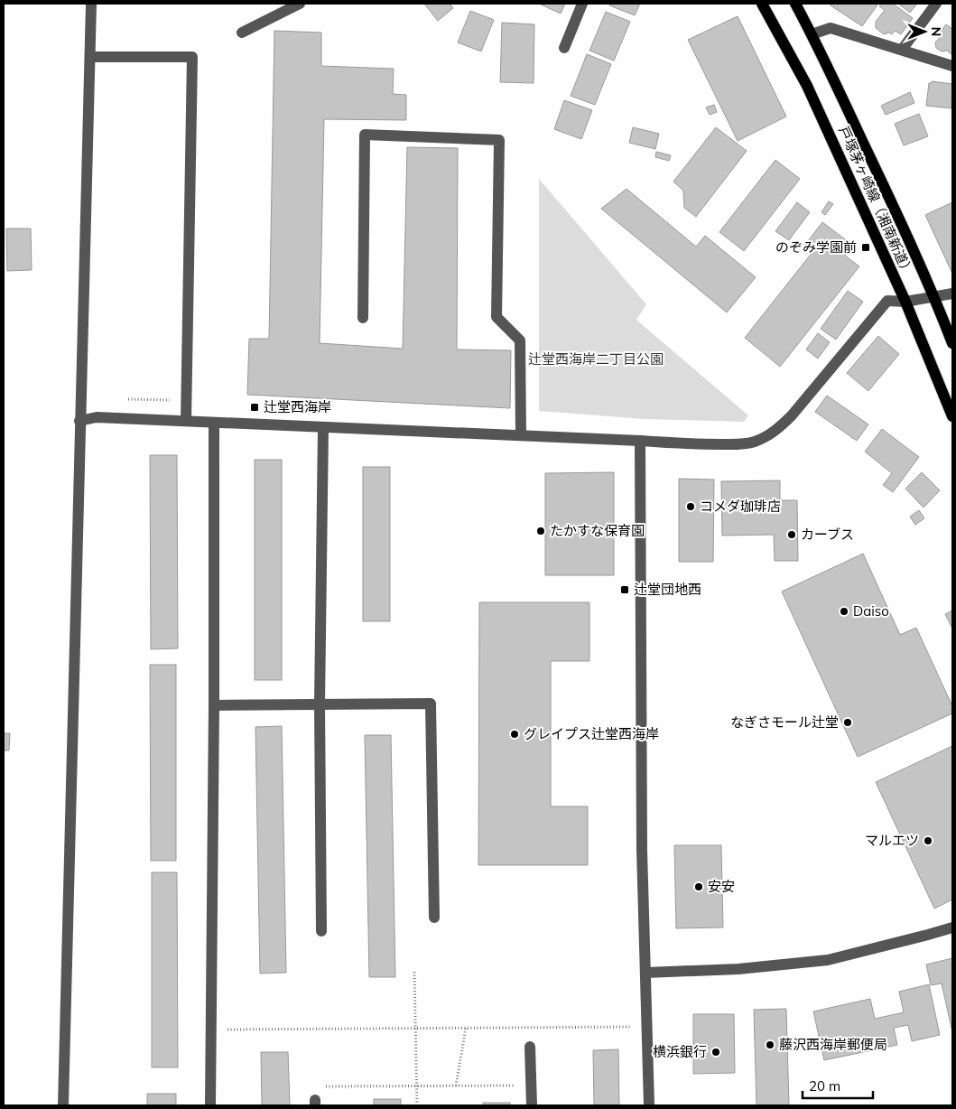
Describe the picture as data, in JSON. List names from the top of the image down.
{
  "streets": {
    "main road": ["戸塚茅ヶ崎線（湘南新道）"]
  },
  "parks": ["辻堂西海岸二丁目公園"],
  "places": {
    "transit": ["のぞみ学園前", "辻堂西海岸", "辻堂団地西"],
    "other": [
      "コメダ珈琲店",
      "たかすな保育園",
      "カーブス",
      "Daiso",
      "なぎさモール辻堂",
      "グレイプス辻堂西海岸",
      "マルエツ",
      "安安",
      "藤沢西海岸郵便局",
      "横浜銀行"
    ]
  },
  "scale_bar": "20 m",
  "north": "right"
}
